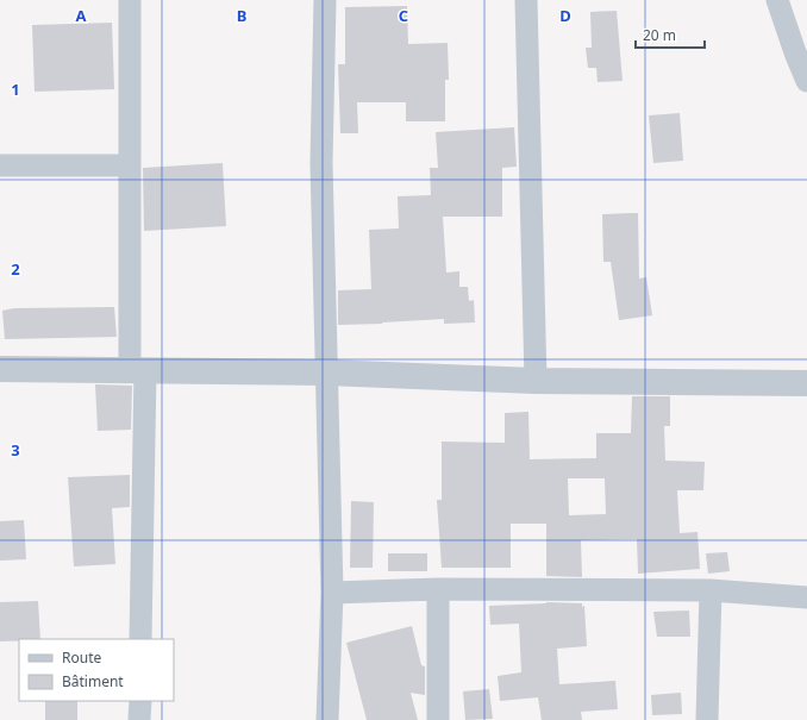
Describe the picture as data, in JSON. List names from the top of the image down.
{
  "legend": ["Route", "Bâtiment"],
  "scale_bar": "20 m",
  "grid": {
    "columns": [
      "A",
      "B",
      "C",
      "D"
    ],
    "rows": ["1", "2", "3"]
  }
}
